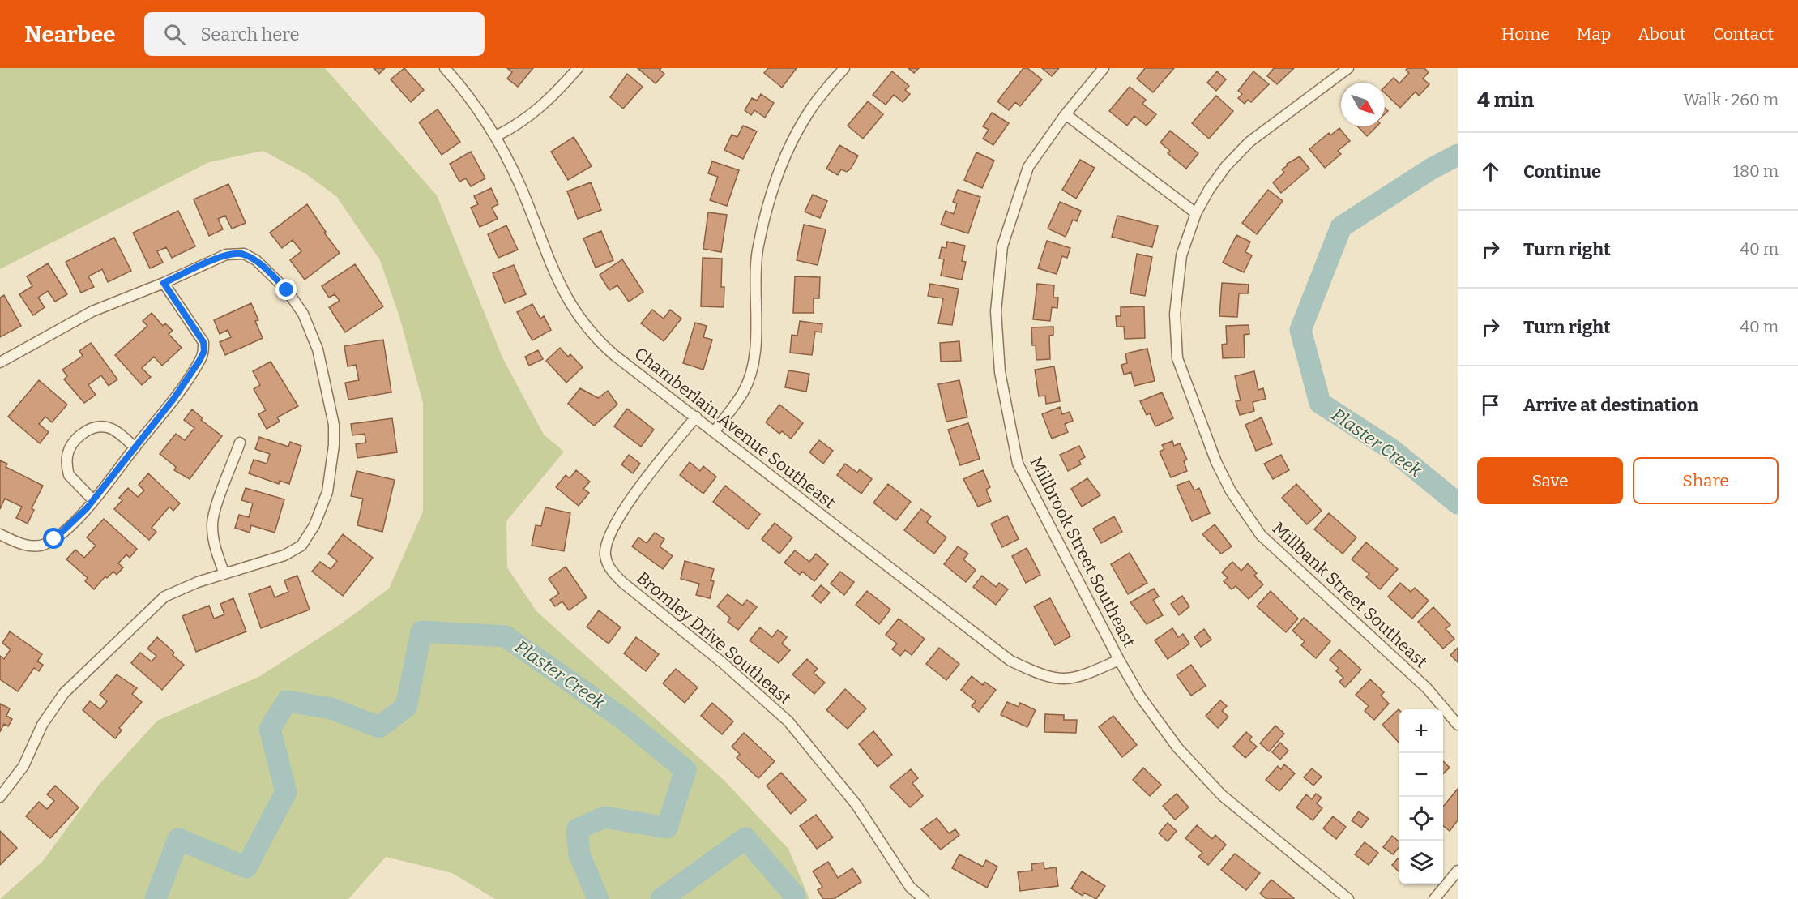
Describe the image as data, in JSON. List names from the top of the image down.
{
  "streets": {
    "street": [
      "Chamberlain Avenue Southeast",
      "Millbrook Street Southeast",
      "Millbank Street Southeast",
      "Bromley Drive Southeast"
    ]
  },
  "crossings": [
    ["Chamberlain Avenue Southeast", "Millbrook Street Southeast"],
    ["Chamberlain Avenue Southeast", "Bromley Drive Southeast"]
  ],
  "water": ["Plaster Creek"],
  "north": "bottom right",
  "page": {
    "header": "Nearbee",
    "search": "Search here",
    "nav": [
      "Home",
      "Map",
      "About",
      "Contact"
    ],
    "heading": ["4 min", "Walk · 260 m"],
    "list": [
      ["Continue", "180 m"],
      ["Turn right", "40 m"],
      ["Turn right", "40 m"],
      "Arrive at destination"
    ],
    "buttons": ["Save", "Share"],
    "map_buttons": ["+", "−"]
  }
}
